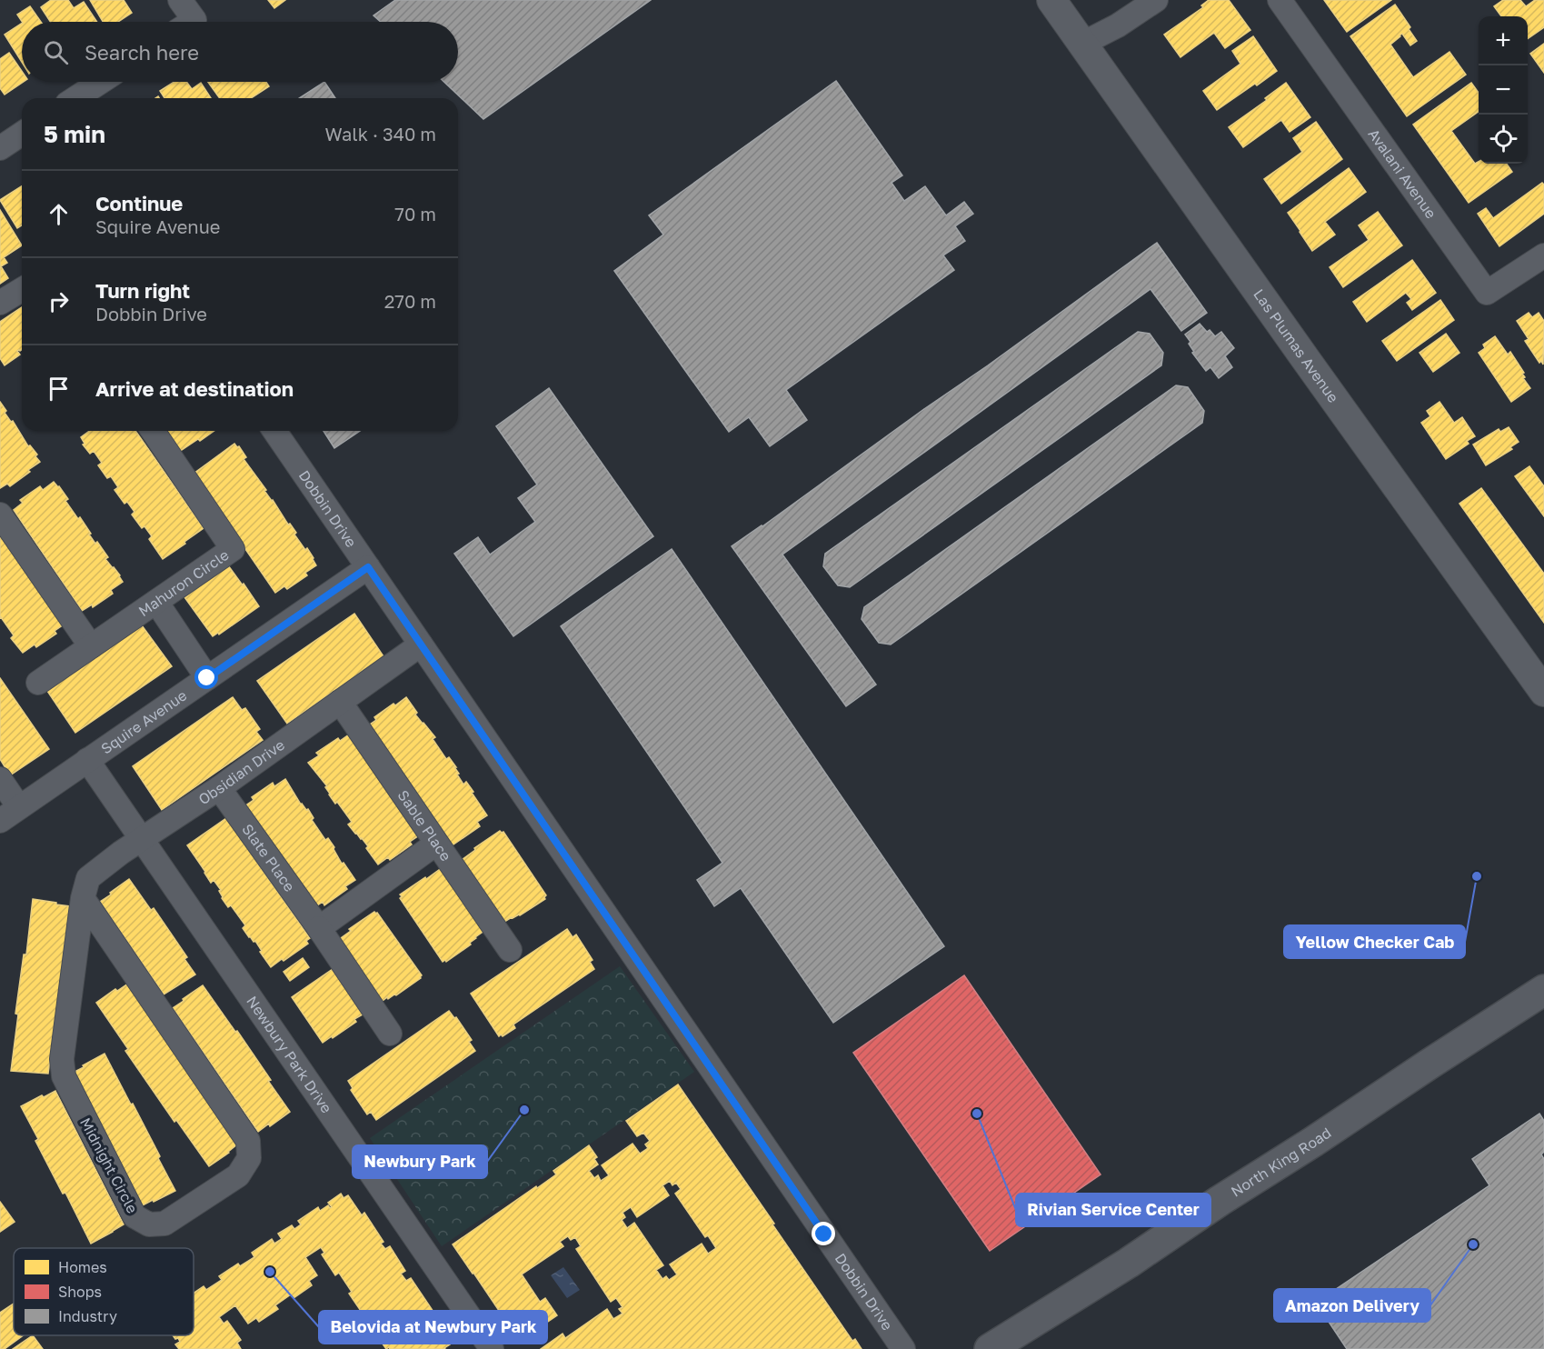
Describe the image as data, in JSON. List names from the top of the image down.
{
  "streets": {
    "main road": ["North King Road"],
    "street": [
      "Avalani Avenue",
      "Las Plumas Avenue",
      "Dobbin Drive",
      "Mahuron Circle",
      "Squire Avenue",
      "Obsidian Drive",
      "Sable Place",
      "Slate Place",
      "Newbury Park Drive",
      "Midnight Circle"
    ]
  },
  "crossings": [
    ["Dobbin Drive", "Squire Avenue"],
    ["Dobbin Drive", "Obsidian Drive"],
    ["Squire Avenue", "Newbury Park Drive"],
    ["Obsidian Drive", "Sable Place"],
    ["Obsidian Drive", "Slate Place"],
    ["Obsidian Drive", "Newbury Park Drive"],
    ["Obsidian Drive", "Midnight Circle"],
    ["Newbury Park Drive", "Midnight Circle"]
  ],
  "places": [
    "Yellow Checker Cab",
    "Newbury Park",
    "Rivian Service Center",
    "Amazon Delivery",
    "Belovida at Newbury Park"
  ],
  "legend": ["Homes", "Shops", "Industry"],
  "page": {
    "map_buttons": ["+", "−"],
    "search": "Search here",
    "heading": ["5 min", "Walk · 340 m"],
    "list": [
      ["Continue", "Squire Avenue", "70 m"],
      ["Turn right", "Dobbin Drive", "270 m"],
      "Arrive at destination"
    ]
  }
}
